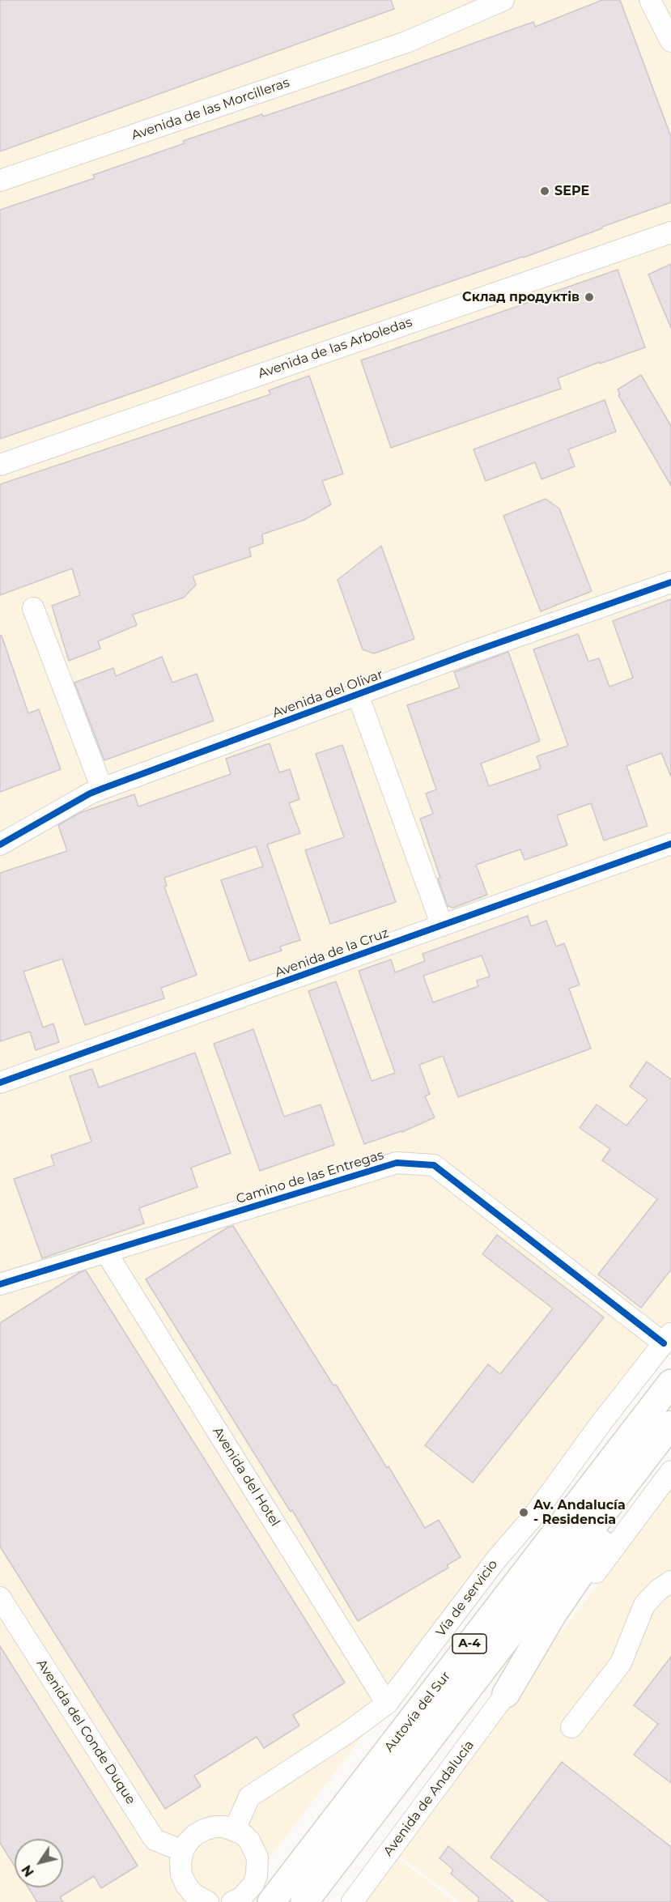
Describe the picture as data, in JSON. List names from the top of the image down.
{
  "streets": {
    "highway": ["A-4", "Autovía del Sur"],
    "street": [
      "Avenida de las Morcilleras",
      "Avenida de las Arboledas",
      "Avenida del Olivar",
      "Avenida de la Cruz",
      "Camino de las Entregas",
      "Avenida del Hotel",
      "Vía de servicio",
      "Avenida del Conde Duque",
      "Avenida de Andalucía"
    ]
  },
  "crossings": [
    ["Camino de las Entregas", "Avenida del Hotel"],
    ["Camino de las Entregas", "Vía de servicio"],
    ["Avenida del Hotel", "Vía de servicio"]
  ],
  "places": ["SEPE", "Склад продуктів", "Av. Andalucía - Residencia"],
  "north": "bottom left"
}
